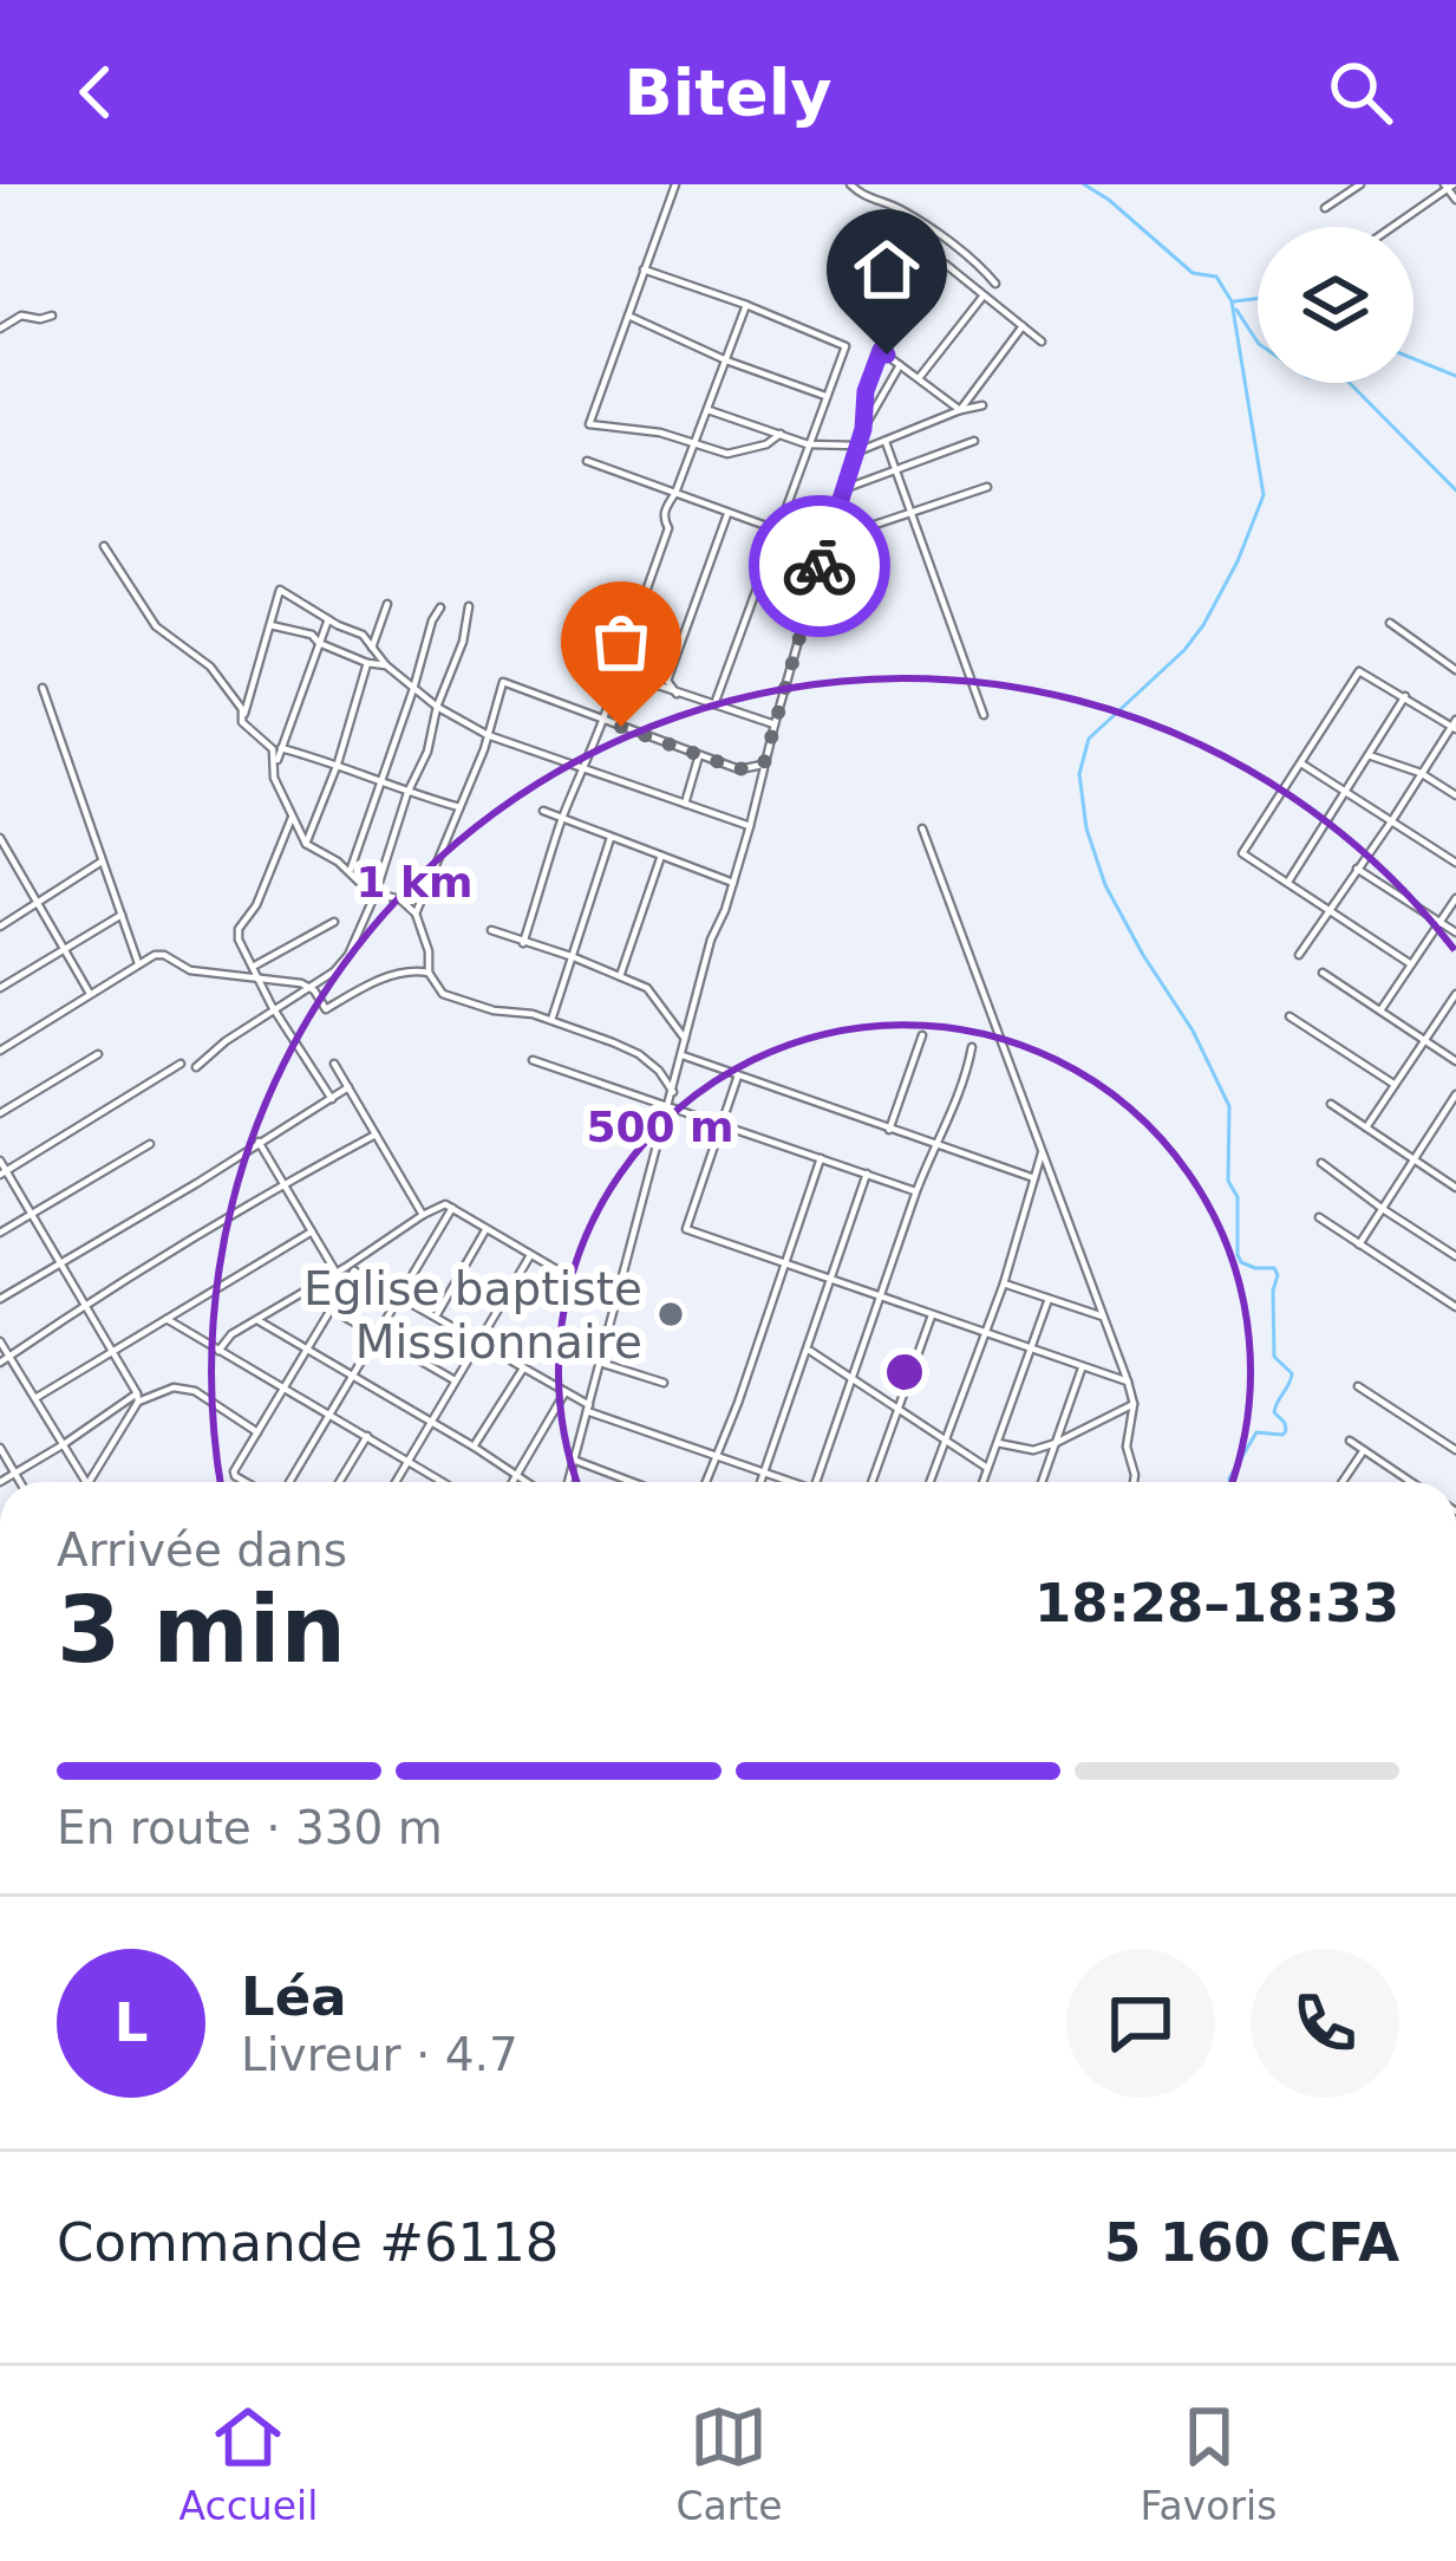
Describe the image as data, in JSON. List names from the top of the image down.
{
  "places": ["Eglise baptiste Missionnaire"],
  "page": {
    "header": "Bitely",
    "heading": ["3 min", "Arrivée dans", "18:28–18:33"],
    "panel": [
      "Léa",
      "Livreur · 4.7",
      "Commande #6118",
      "5 160 CFA"
    ],
    "bar": "En route · 330 m",
    "round": "L",
    "tabs": ["Accueil", "Carte", "Favoris"]
  },
  "rings": ["1 km", "500 m"]
}
